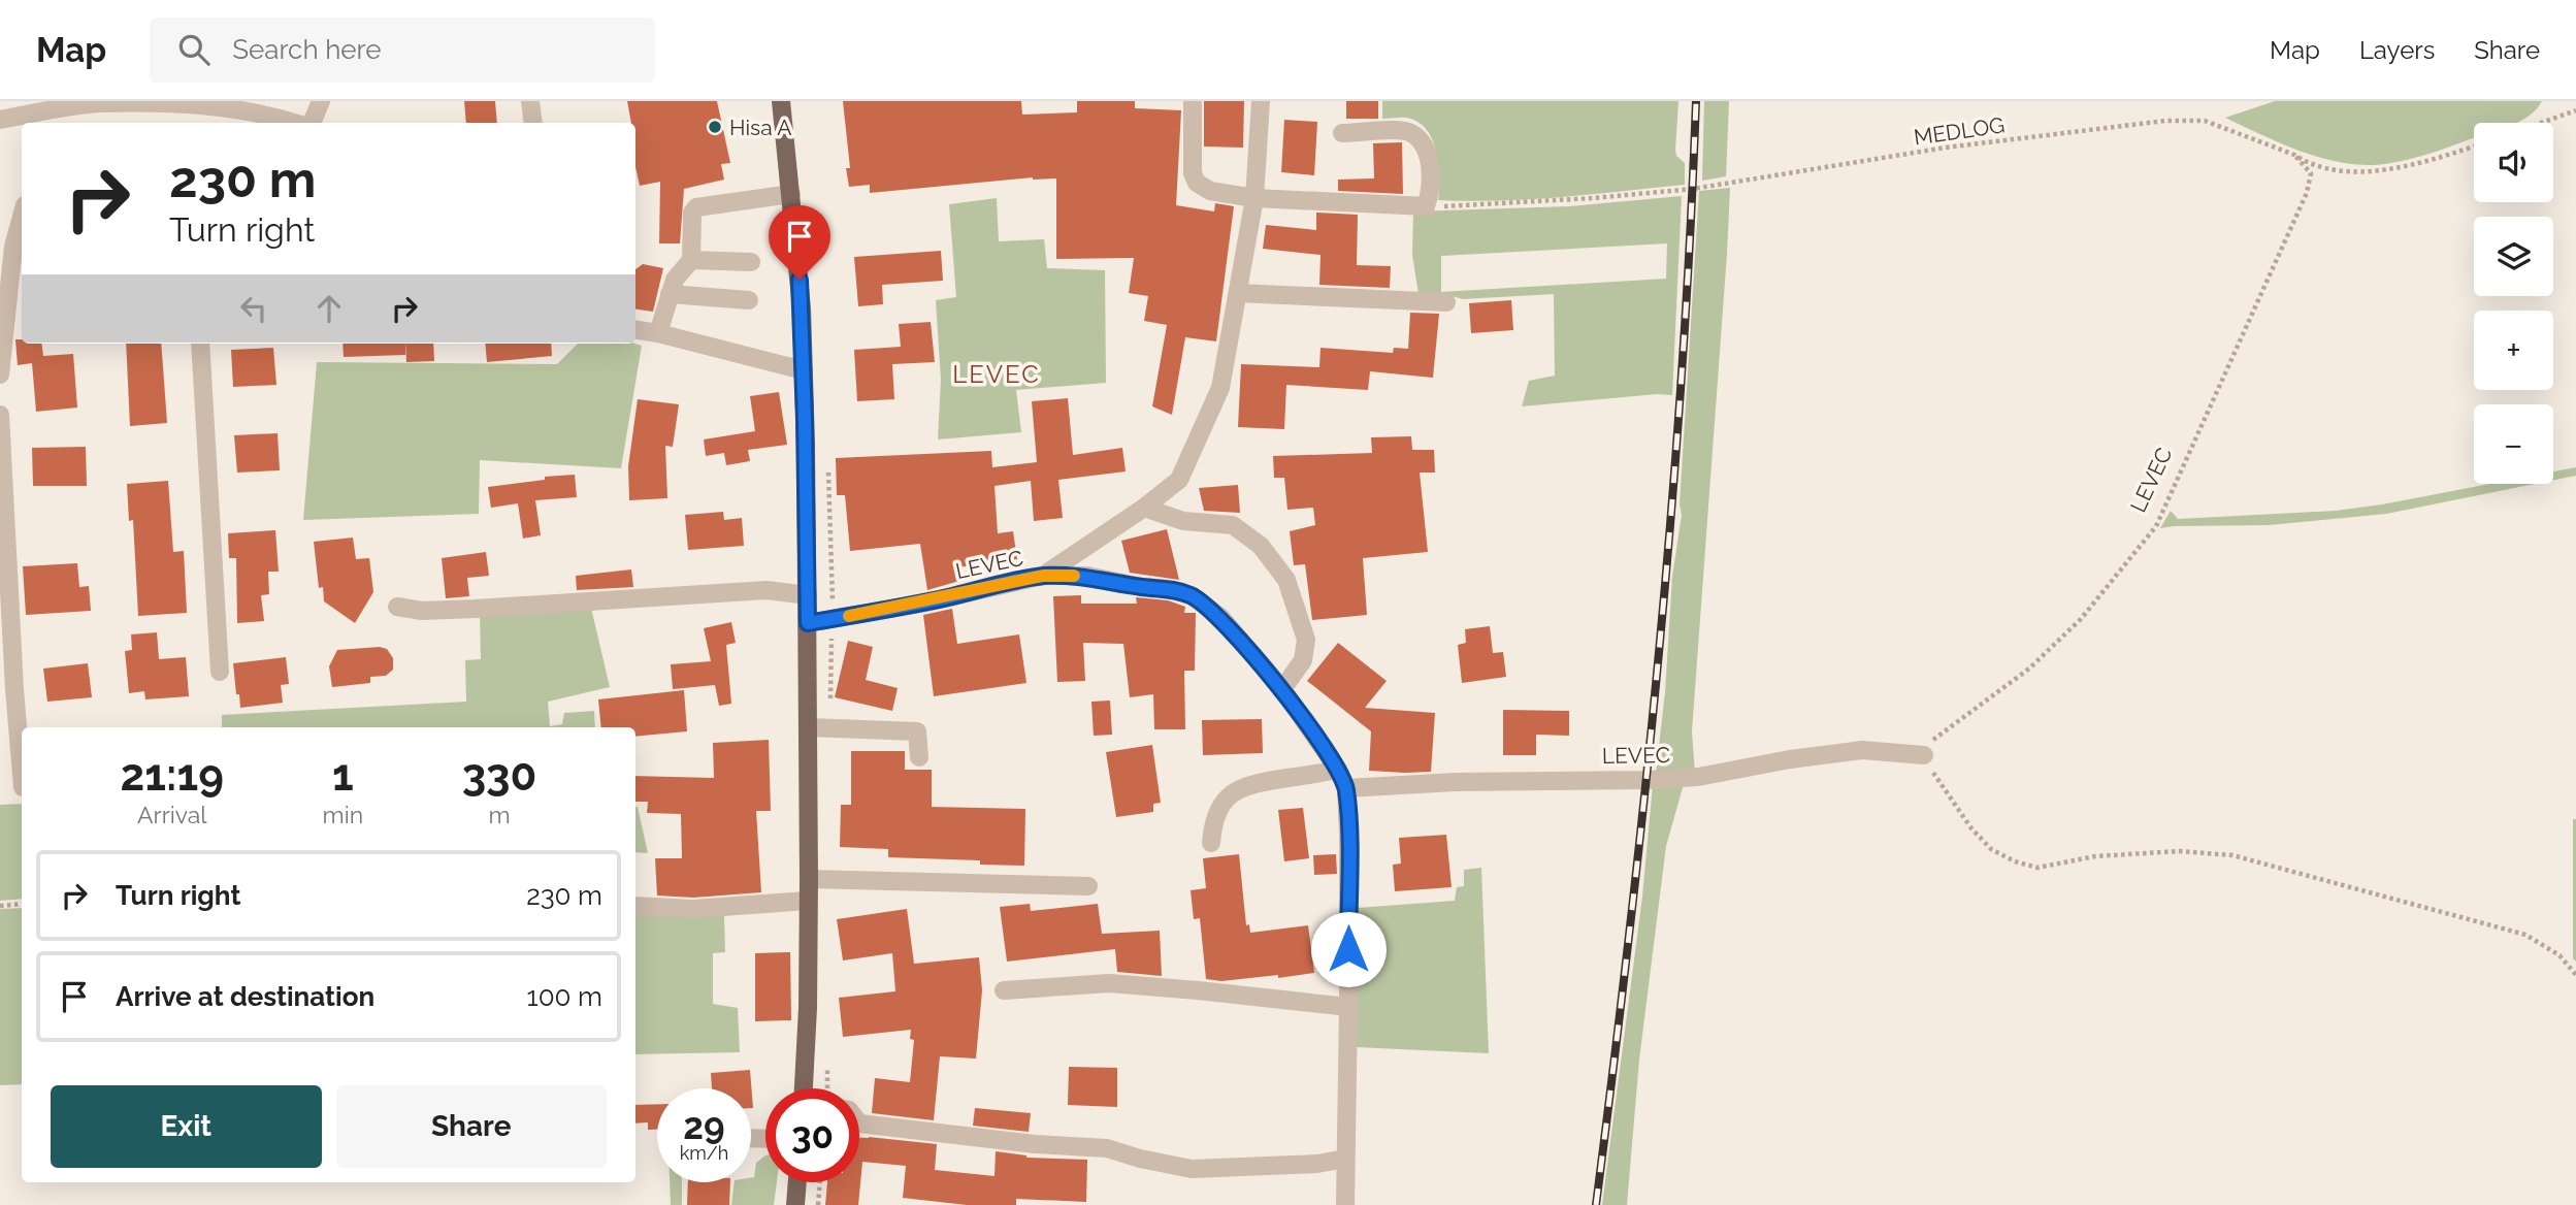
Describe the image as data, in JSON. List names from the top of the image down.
{
  "streets": {
    "street": ["LEVEC"],
    "path": ["MEDLOG"]
  },
  "crossings": [
    ["MEDLOG", "LEVEC"]
  ],
  "districts": ["LEVEC"],
  "places": ["Hisa A"],
  "page": {
    "header": "Map",
    "search": "Search here",
    "nav": ["Map", "Layers", "Share"],
    "map_buttons": ["+", "−"],
    "turn": ["230 m", "Turn right"],
    "eta": [
      "21:19",
      "Arrival",
      "1",
      "min",
      "330",
      "m"
    ],
    "list": [
      {
        "name": "Turn right",
        "value": "230 m"
      },
      {
        "name": "Arrive at destination",
        "value": "100 m"
      }
    ],
    "buttons": ["Exit", "Share"],
    "speed": "29 km/h",
    "limit": "30"
  }
}
